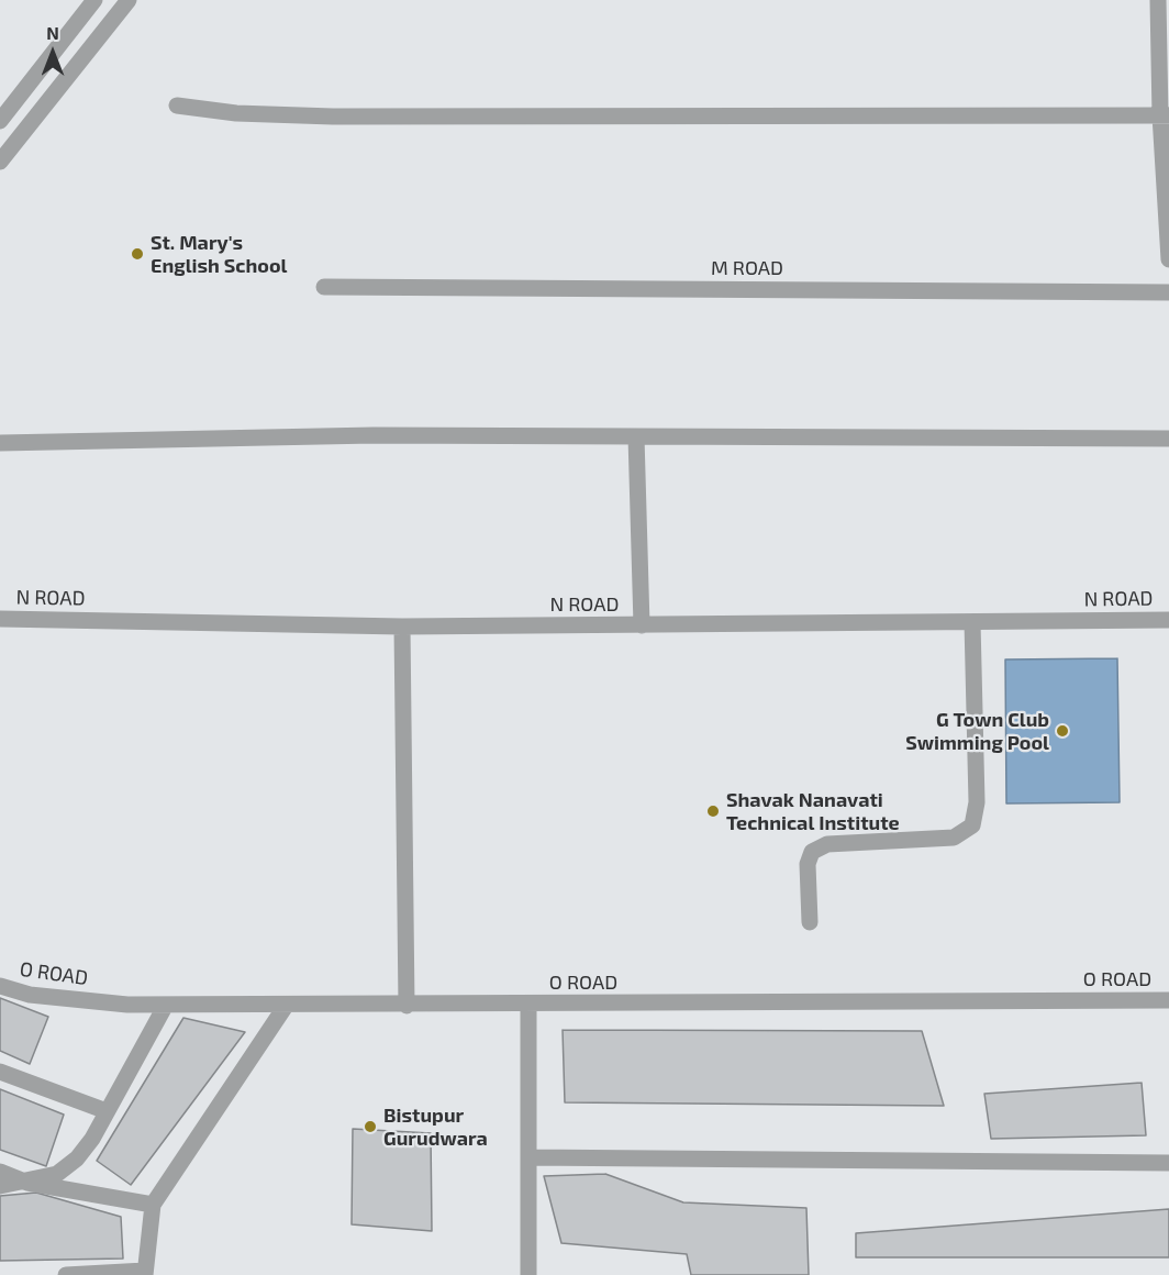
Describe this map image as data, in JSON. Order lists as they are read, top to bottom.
{
  "streets": {
    "street": ["M ROAD", "N ROAD", "O ROAD"]
  },
  "places": [
    "St. Mary's English School",
    "G Town Club Swimming Pool",
    "Shavak Nanavati Technical Institute",
    "Bistupur Gurudwara"
  ],
  "north": "top"
}
